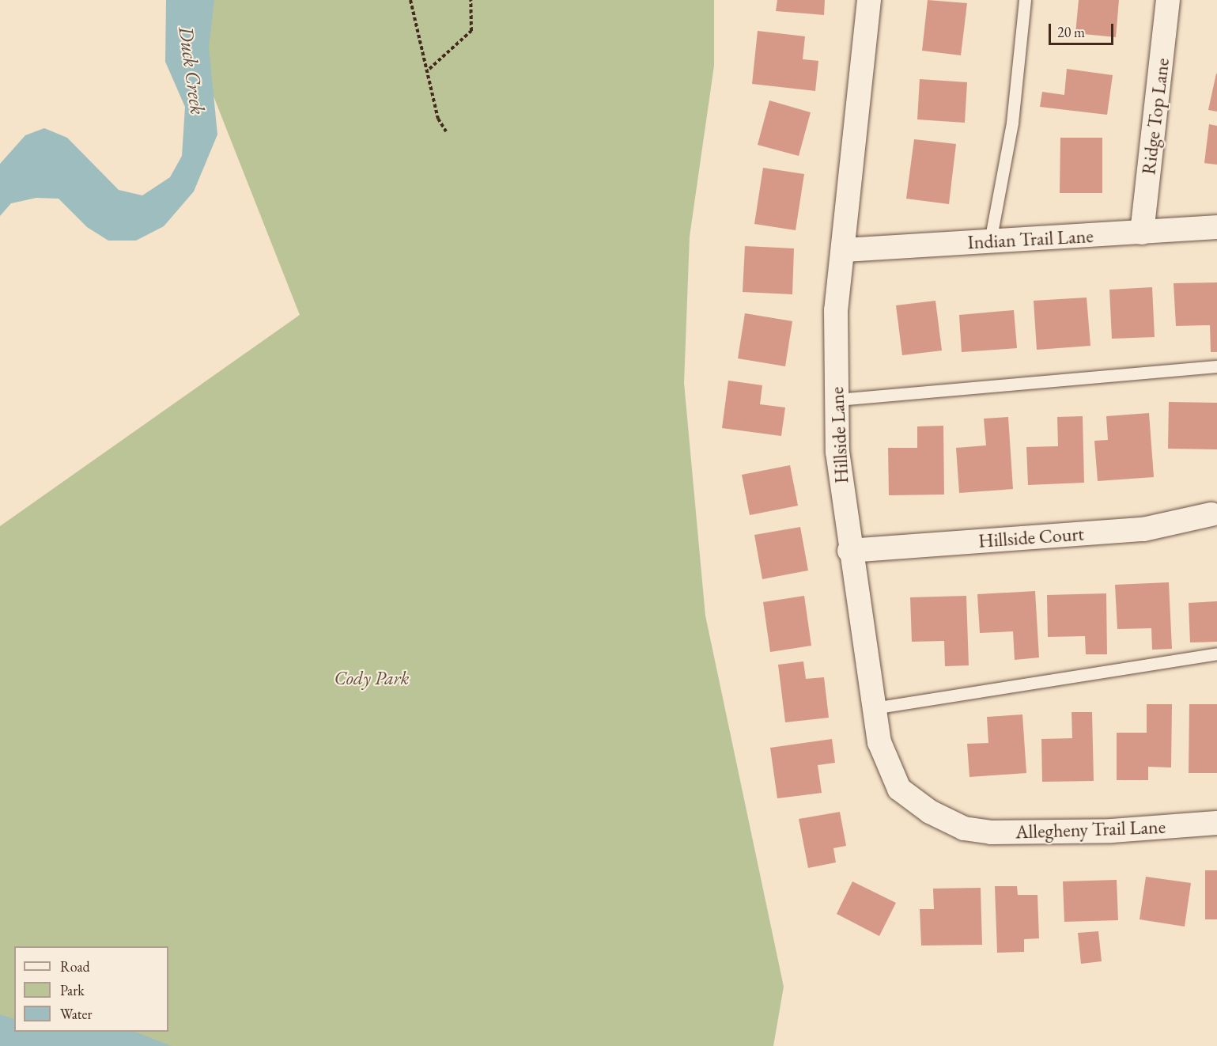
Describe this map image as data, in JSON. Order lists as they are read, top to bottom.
{
  "streets": {
    "street": [
      "Ridge Top Lane",
      "Indian Trail Lane",
      "Hillside Lane",
      "Hillside Court",
      "Allegheny Trail Lane"
    ]
  },
  "crossings": [
    ["Ridge Top Lane", "Indian Trail Lane"],
    ["Indian Trail Lane", "Hillside Lane"],
    ["Hillside Lane", "Hillside Court"],
    ["Hillside Lane", "Allegheny Trail Lane"]
  ],
  "water": ["Duck Creek"],
  "parks": ["Cody Park"],
  "legend": ["Road", "Park", "Water"],
  "scale_bar": "20 m"
}
